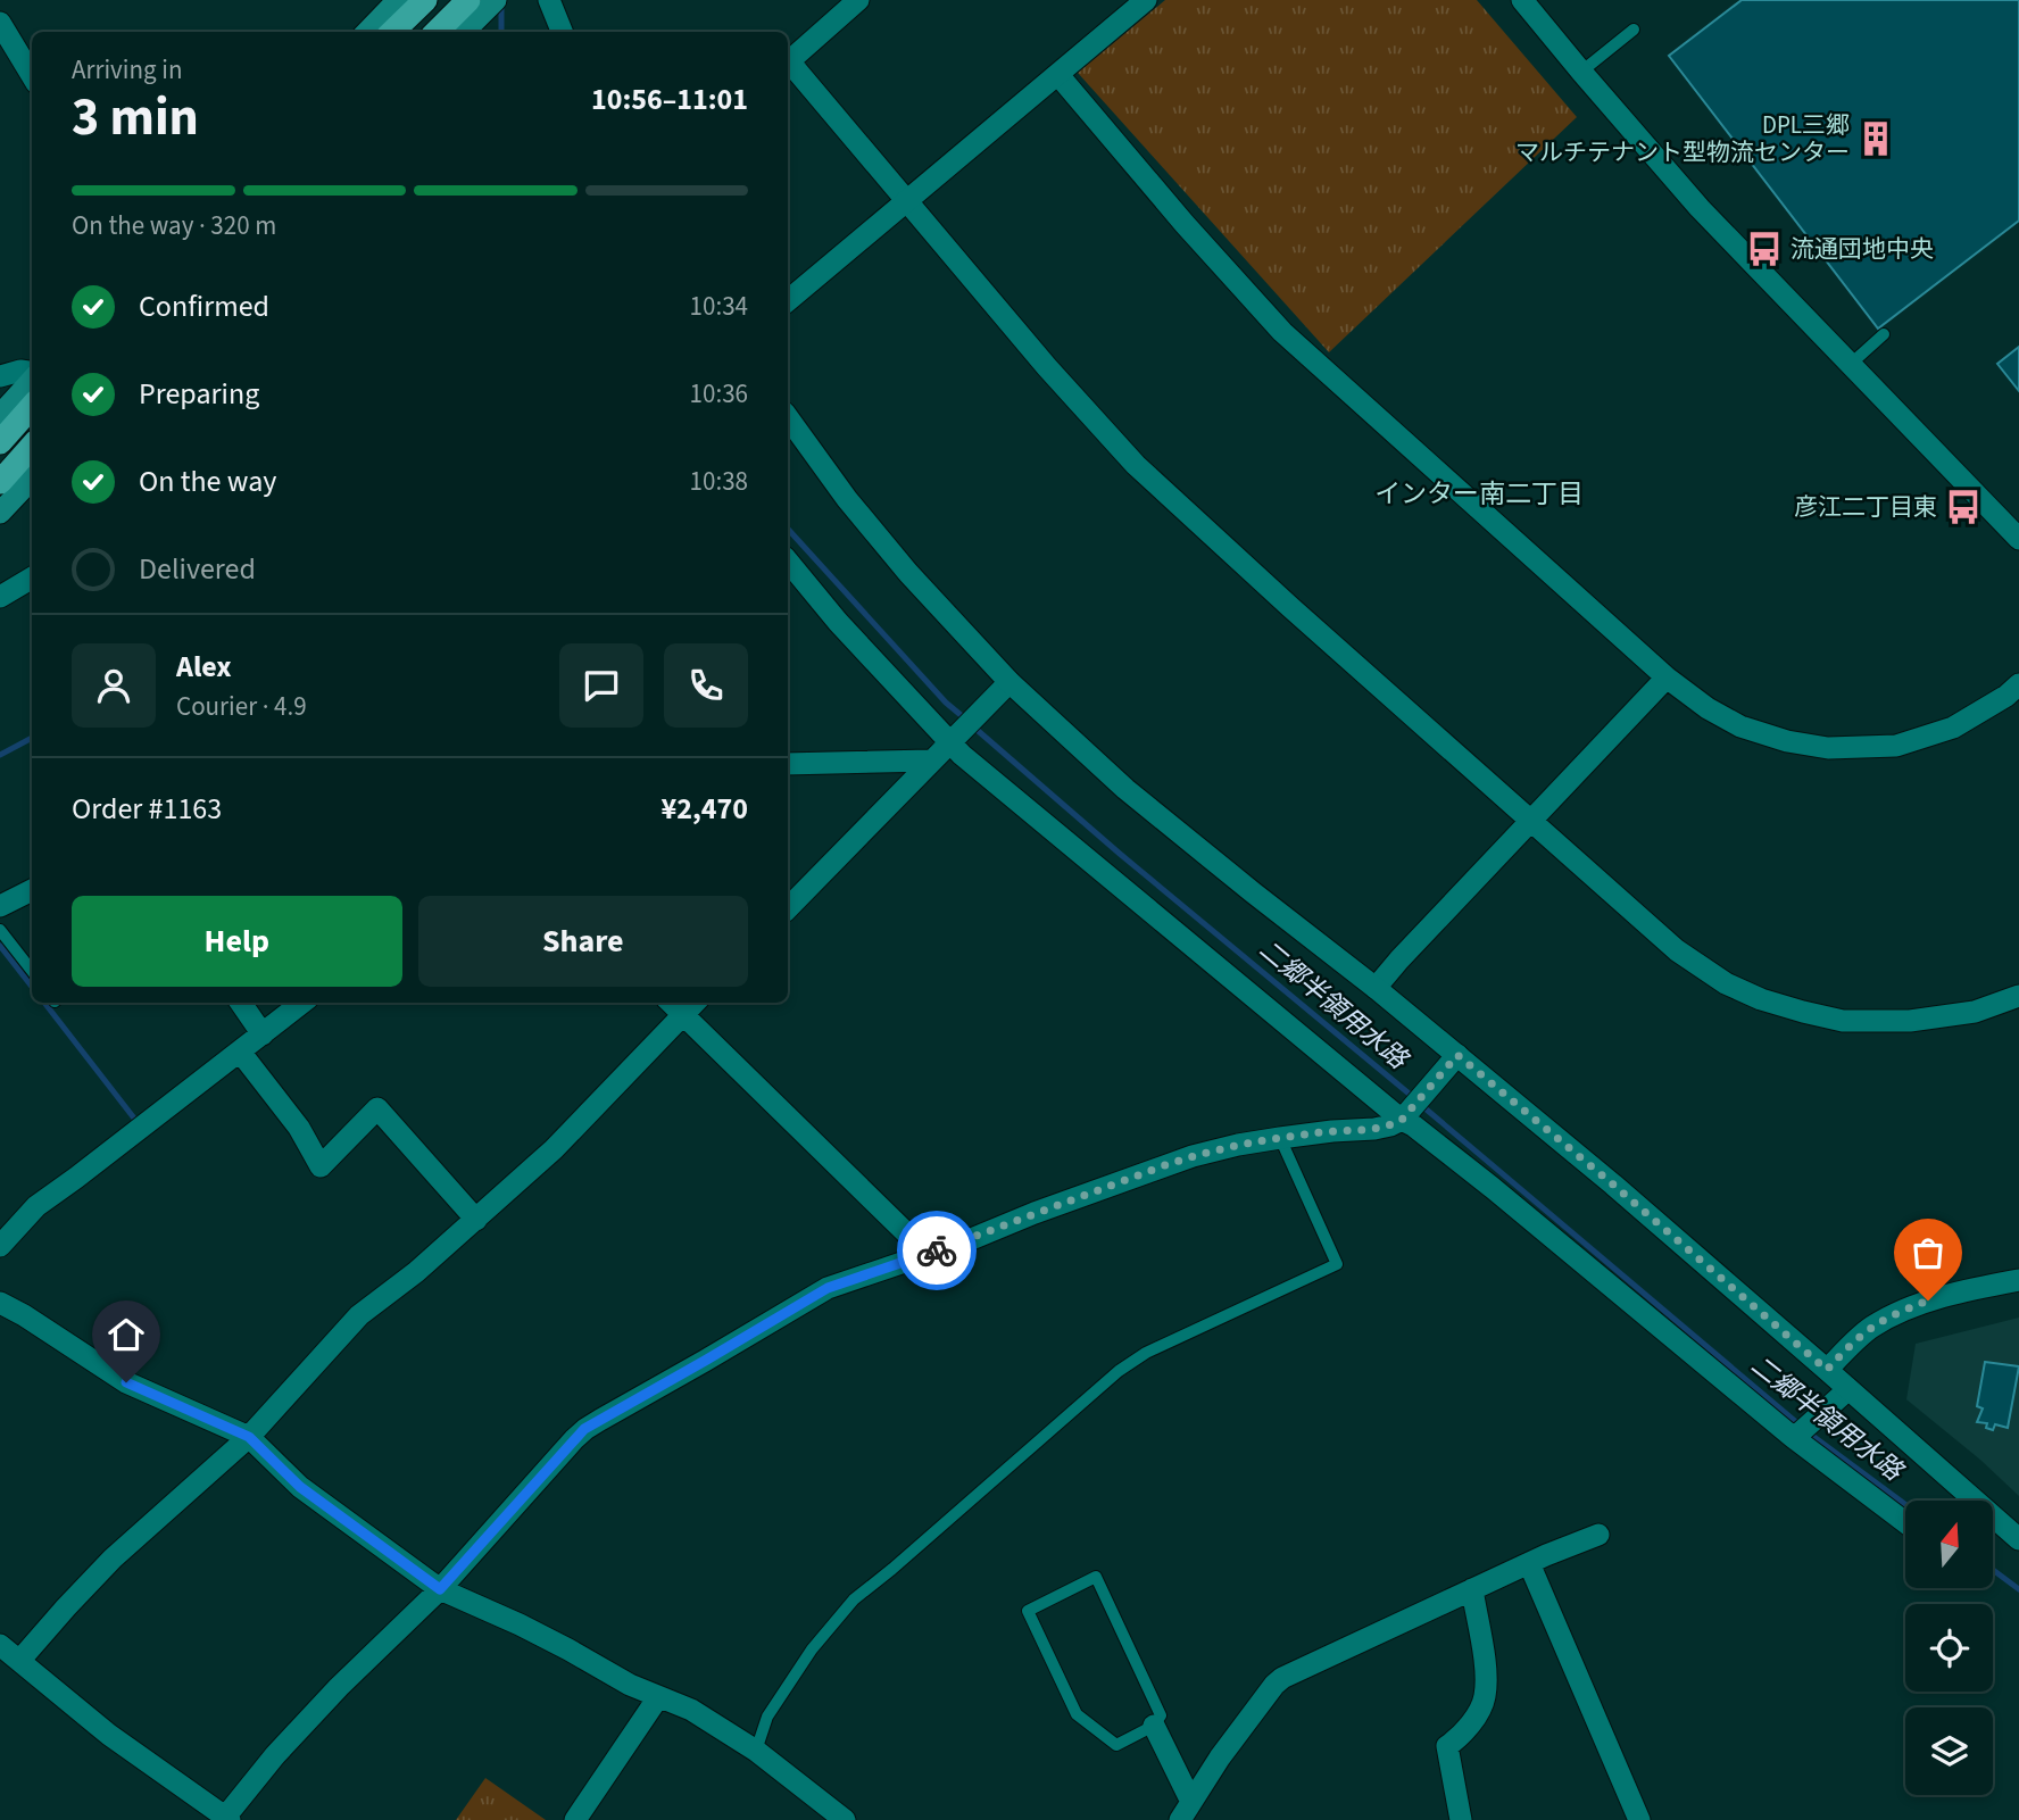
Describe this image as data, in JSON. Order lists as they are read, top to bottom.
{
  "districts": ["インター南二丁目"],
  "water": ["二郷半領用水路"],
  "places": {
    "building": ["DPL三郷 マルチテナント型物流センター"],
    "bus stop": ["流通団地中央", "彦江二丁目東"]
  },
  "north": "top",
  "page": {
    "heading": ["3 min", "Arriving in", "10:56–11:01"],
    "panel": [
      "Alex",
      "Courier · 4.9",
      "Order #1163",
      "¥2,470"
    ],
    "bar": "On the way · 320 m",
    "list": [
      ["Confirmed", "10:34"],
      ["Preparing", "10:36"],
      ["On the way", "10:38"],
      "Delivered"
    ],
    "buttons": ["Help", "Share"]
  }
}
